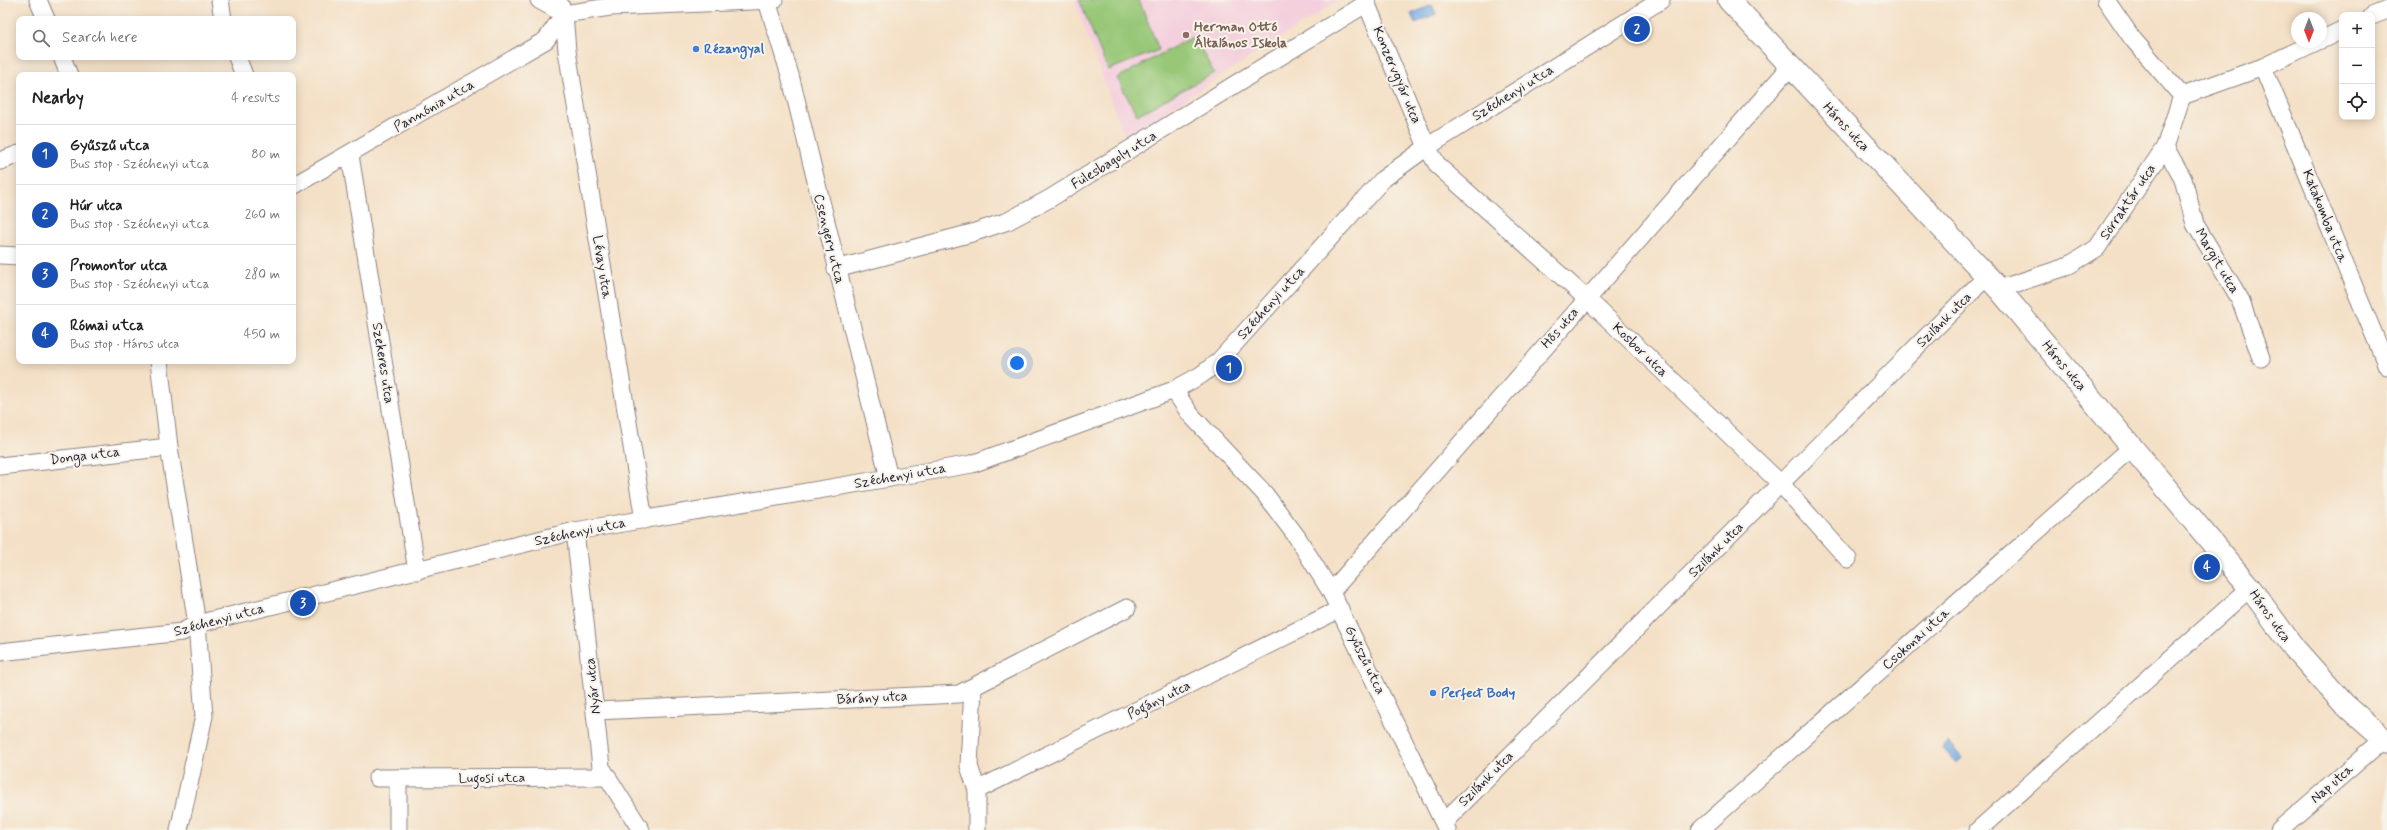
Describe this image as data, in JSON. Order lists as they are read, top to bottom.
{
  "streets": {
    "street": [
      "Konzervgyár utca",
      "Széchenyi utca",
      "Pannónia utca",
      "Háros utca",
      "Fülesbagoly utca",
      "Sörraktár utca",
      "Katakomba utca",
      "Csengery utca",
      "Margit utca",
      "Lévay utca",
      "Szilánk utca",
      "Hős utca",
      "Kosbor utca",
      "Szekeres utca",
      "Donga utca",
      "Csokonai utca",
      "Gyűszű utca",
      "Nyár utca",
      "Bárány utca",
      "Pogány utca",
      "Lugosi utca",
      "Nap utca"
    ]
  },
  "crossings": [
    ["Konzervgyár utca", "Széchenyi utca"],
    ["Konzervgyár utca", "Fülesbagoly utca"],
    ["Konzervgyár utca", "Kosbor utca"],
    ["Széchenyi utca", "Csengery utca"],
    ["Széchenyi utca", "Lévay utca"],
    ["Széchenyi utca", "Kosbor utca"],
    ["Széchenyi utca", "Szekeres utca"],
    ["Széchenyi utca", "Gyűszű utca"],
    ["Széchenyi utca", "Nyár utca"],
    ["Pannónia utca", "Lévay utca"],
    ["Pannónia utca", "Szekeres utca"],
    ["Háros utca", "Sörraktár utca"],
    ["Háros utca", "Szilánk utca"],
    ["Háros utca", "Hős utca"],
    ["Háros utca", "Csokonai utca"],
    ["Háros utca", "Nap utca"],
    ["Fülesbagoly utca", "Csengery utca"],
    ["Sörraktár utca", "Margit utca"],
    ["Sörraktár utca", "Szilánk utca"],
    ["Szilánk utca", "Kosbor utca"],
    ["Szilánk utca", "Gyűszű utca"],
    ["Hős utca", "Kosbor utca"],
    ["Hős utca", "Gyűszű utca"],
    ["Gyűszű utca", "Pogány utca"],
    ["Nyár utca", "Bárány utca"],
    ["Nyár utca", "Lugosi utca"]
  ],
  "places": ["Herman Ottó Általános Iskola", "Rézangyal", "Perfect Body"],
  "north": "bottom",
  "page": {
    "map_buttons": ["+", "−"],
    "pins": [
      "2",
      "1",
      "4",
      "3"
    ],
    "search": "Search here",
    "heading": ["Nearby", "4 results"],
    "list": [
      {
        "mark": "1",
        "name": "Gyűszű utca",
        "note": "Bus stop · Széchenyi utca",
        "value": "80 m"
      },
      {
        "mark": "2",
        "name": "Húr utca",
        "note": "Bus stop · Széchenyi utca",
        "value": "260 m"
      },
      {
        "mark": "3",
        "name": "Promontor utca",
        "note": "Bus stop · Széchenyi utca",
        "value": "280 m"
      },
      {
        "mark": "4",
        "name": "Római utca",
        "note": "Bus stop · Háros utca",
        "value": "450 m"
      }
    ]
  }
}
